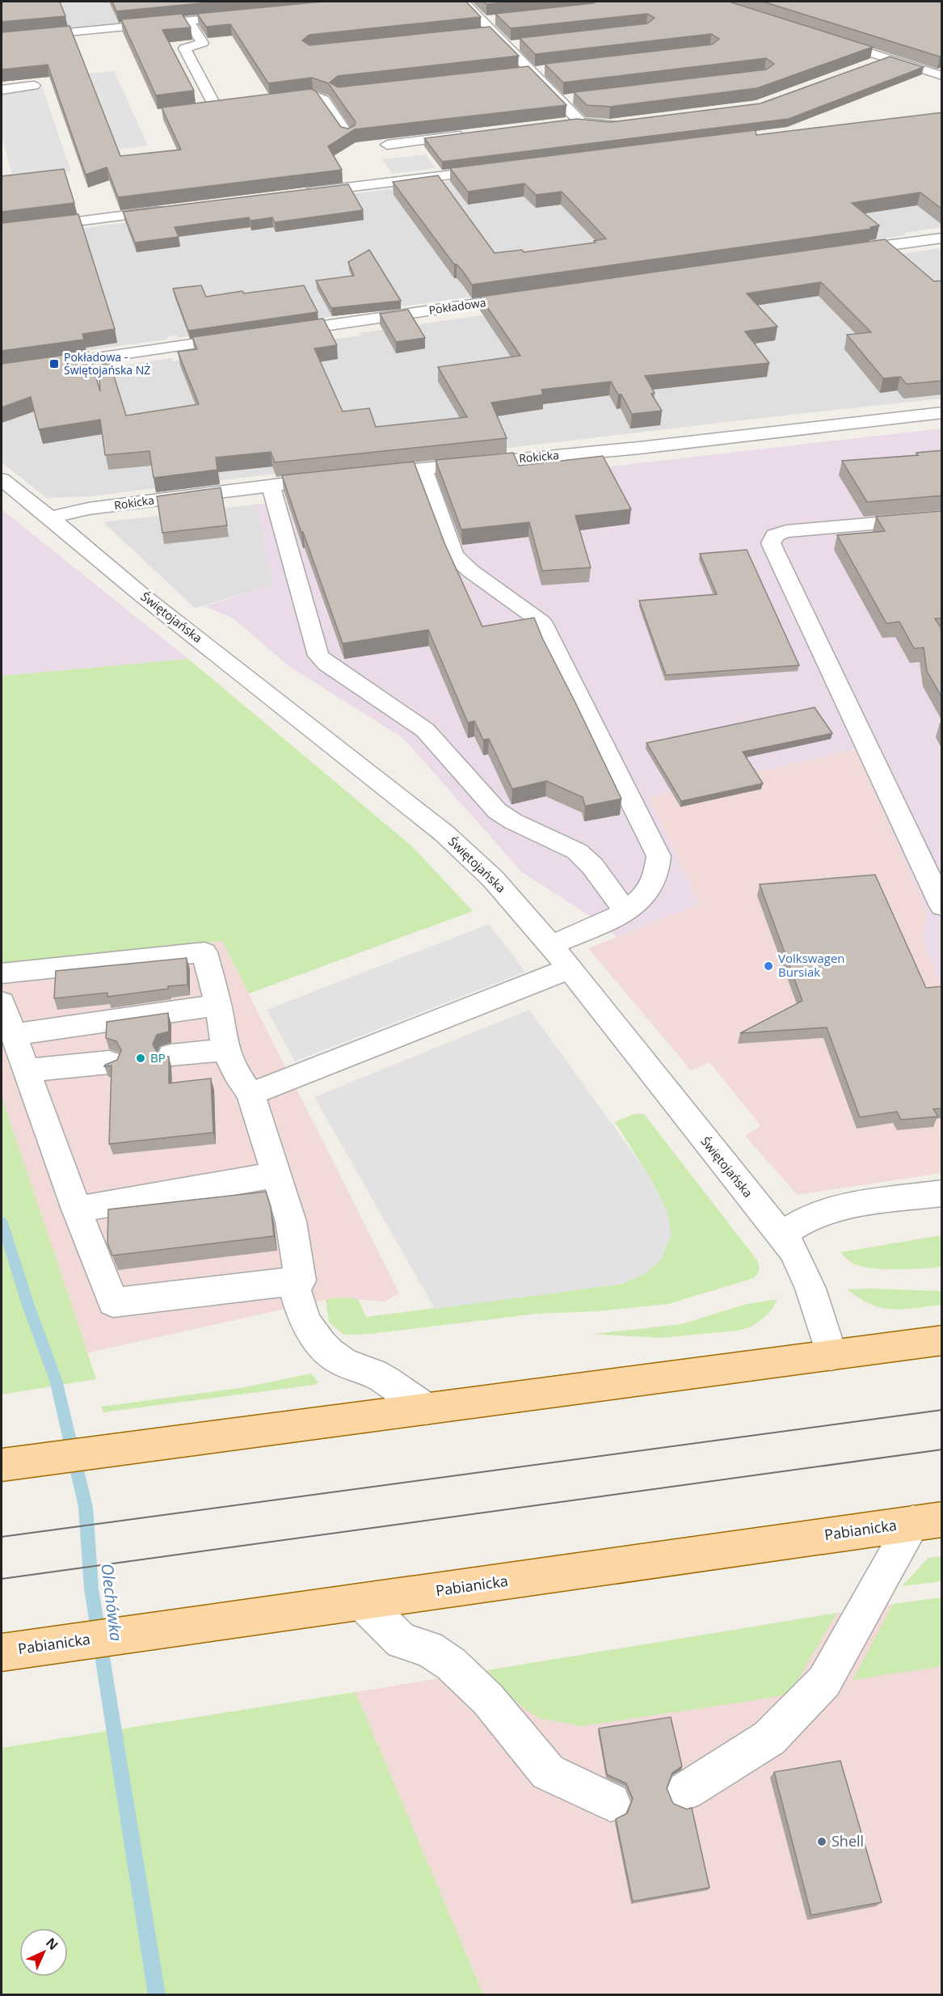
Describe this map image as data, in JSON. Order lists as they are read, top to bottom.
{
  "streets": {
    "main road": ["Pabianicka"],
    "street": ["Pokładowa", "Rokicka", "Świętojańska"]
  },
  "crossings": [
    ["Rokicka", "Świętojańska"]
  ],
  "water": ["Olechówka"],
  "places": {
    "transit": ["Pokładowa - Świętojańska NŻ"],
    "other": ["Volkswagen Bursiak", "BP", "Shell"]
  },
  "north": "top right"
}
